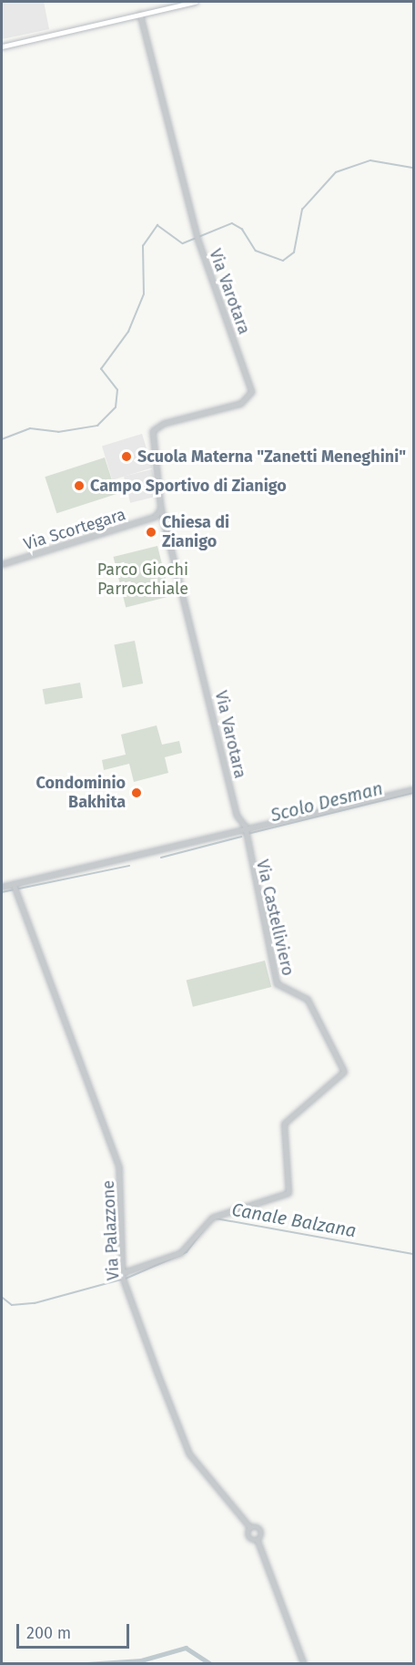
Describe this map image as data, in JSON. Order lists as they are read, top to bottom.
{
  "streets": {
    "street": [
      "Via Varotara",
      "Via Scortegara",
      "Via Castelliviero",
      "Via Palazzone"
    ]
  },
  "crossings": [
    ["Via Varotara", "Via Castelliviero"],
    ["Via Castelliviero", "Via Palazzone"]
  ],
  "water": ["Scolo Desman", "Canale Balzana"],
  "parks": ["Parco Giochi Parrocchiale"],
  "places": [
    "Scuola Materna \"Zanetti Meneghini\"",
    "Campo Sportivo di Zianigo",
    "Chiesa di Zianigo",
    "Condominio Bakhita"
  ],
  "scale_bar": "200 m"
}
